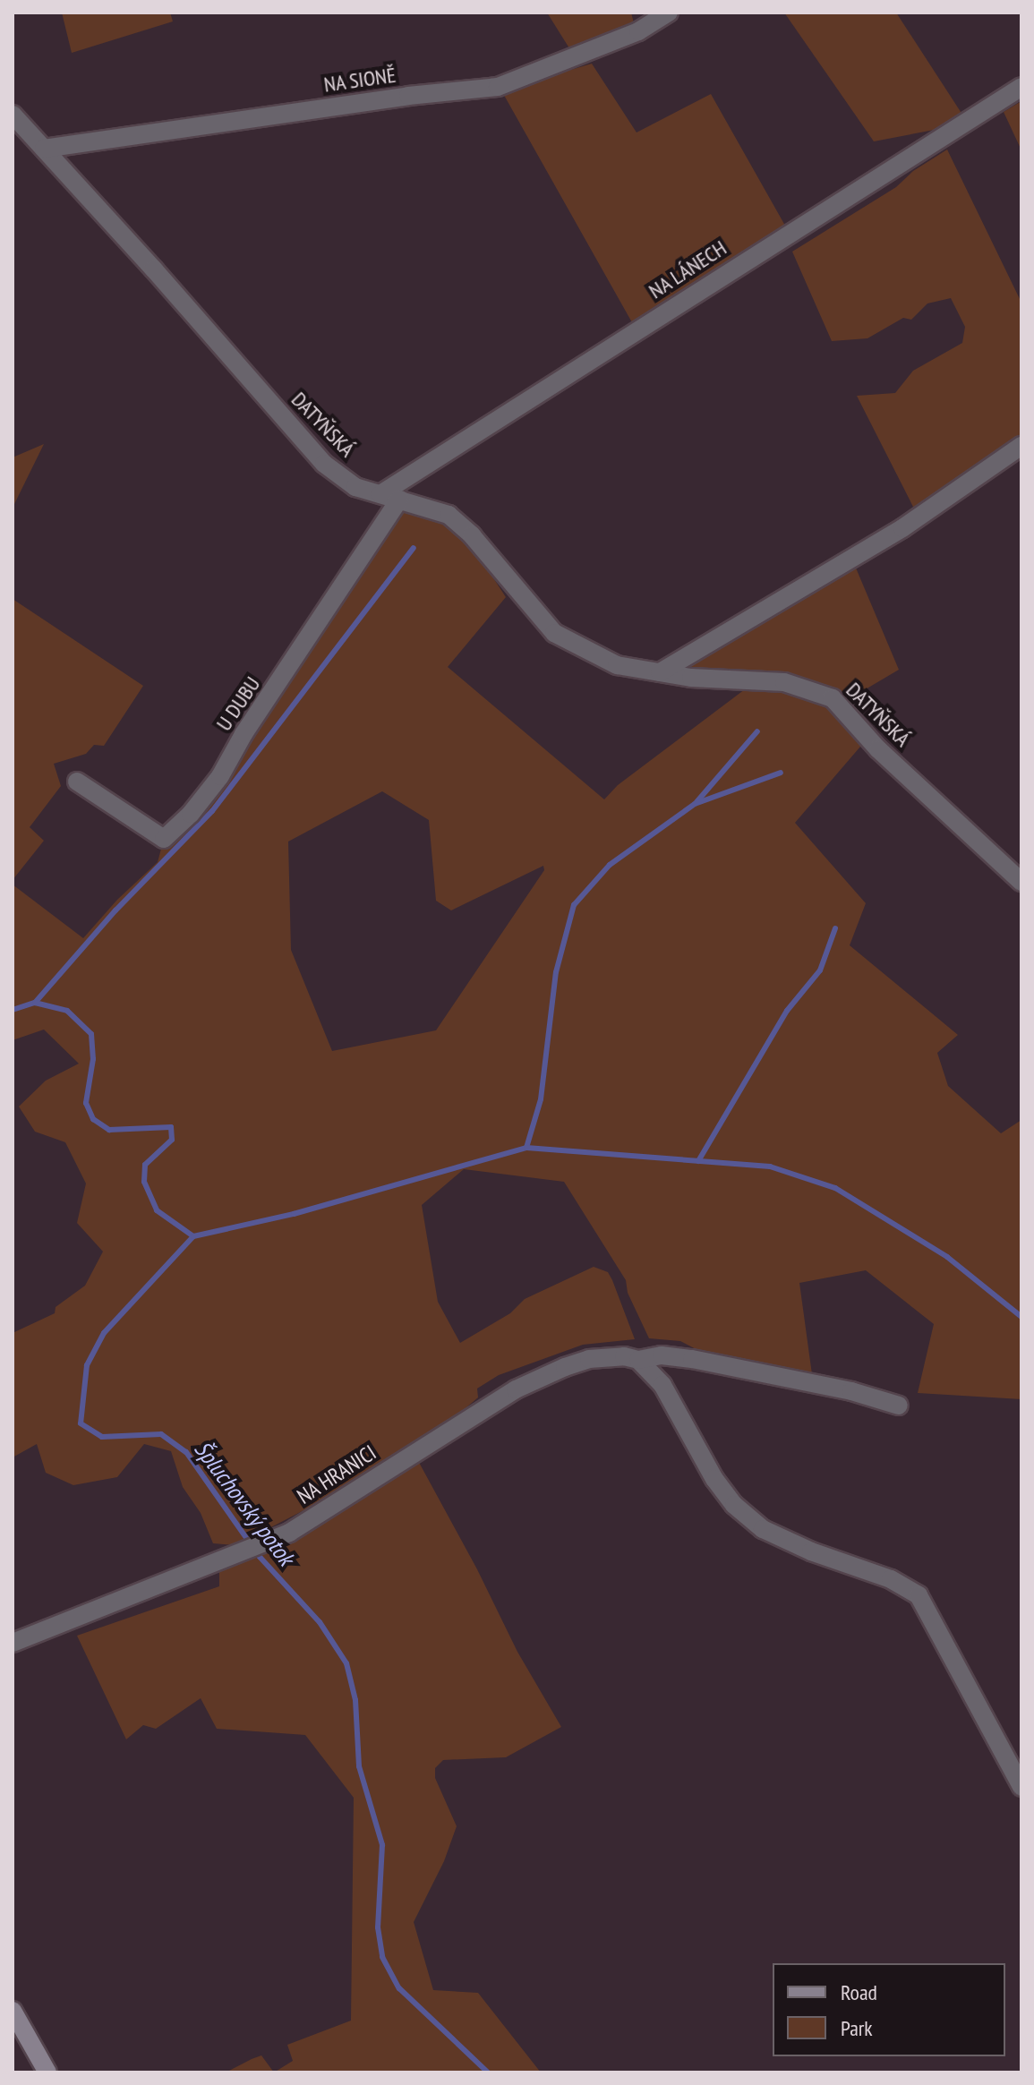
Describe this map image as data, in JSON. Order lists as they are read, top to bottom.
{
  "streets": {
    "street": [
      "NA SIONĚ",
      "NA LÁNECH",
      "DATYŇSKÁ",
      "U DUBU",
      "NA HRANICI"
    ]
  },
  "crossings": [
    ["NA SIONĚ", "DATYŇSKÁ"],
    ["NA LÁNECH", "DATYŇSKÁ"],
    ["DATYŇSKÁ", "U DUBU"]
  ],
  "water": ["Špluchovský potok"],
  "legend": ["Road", "Park"]
}
